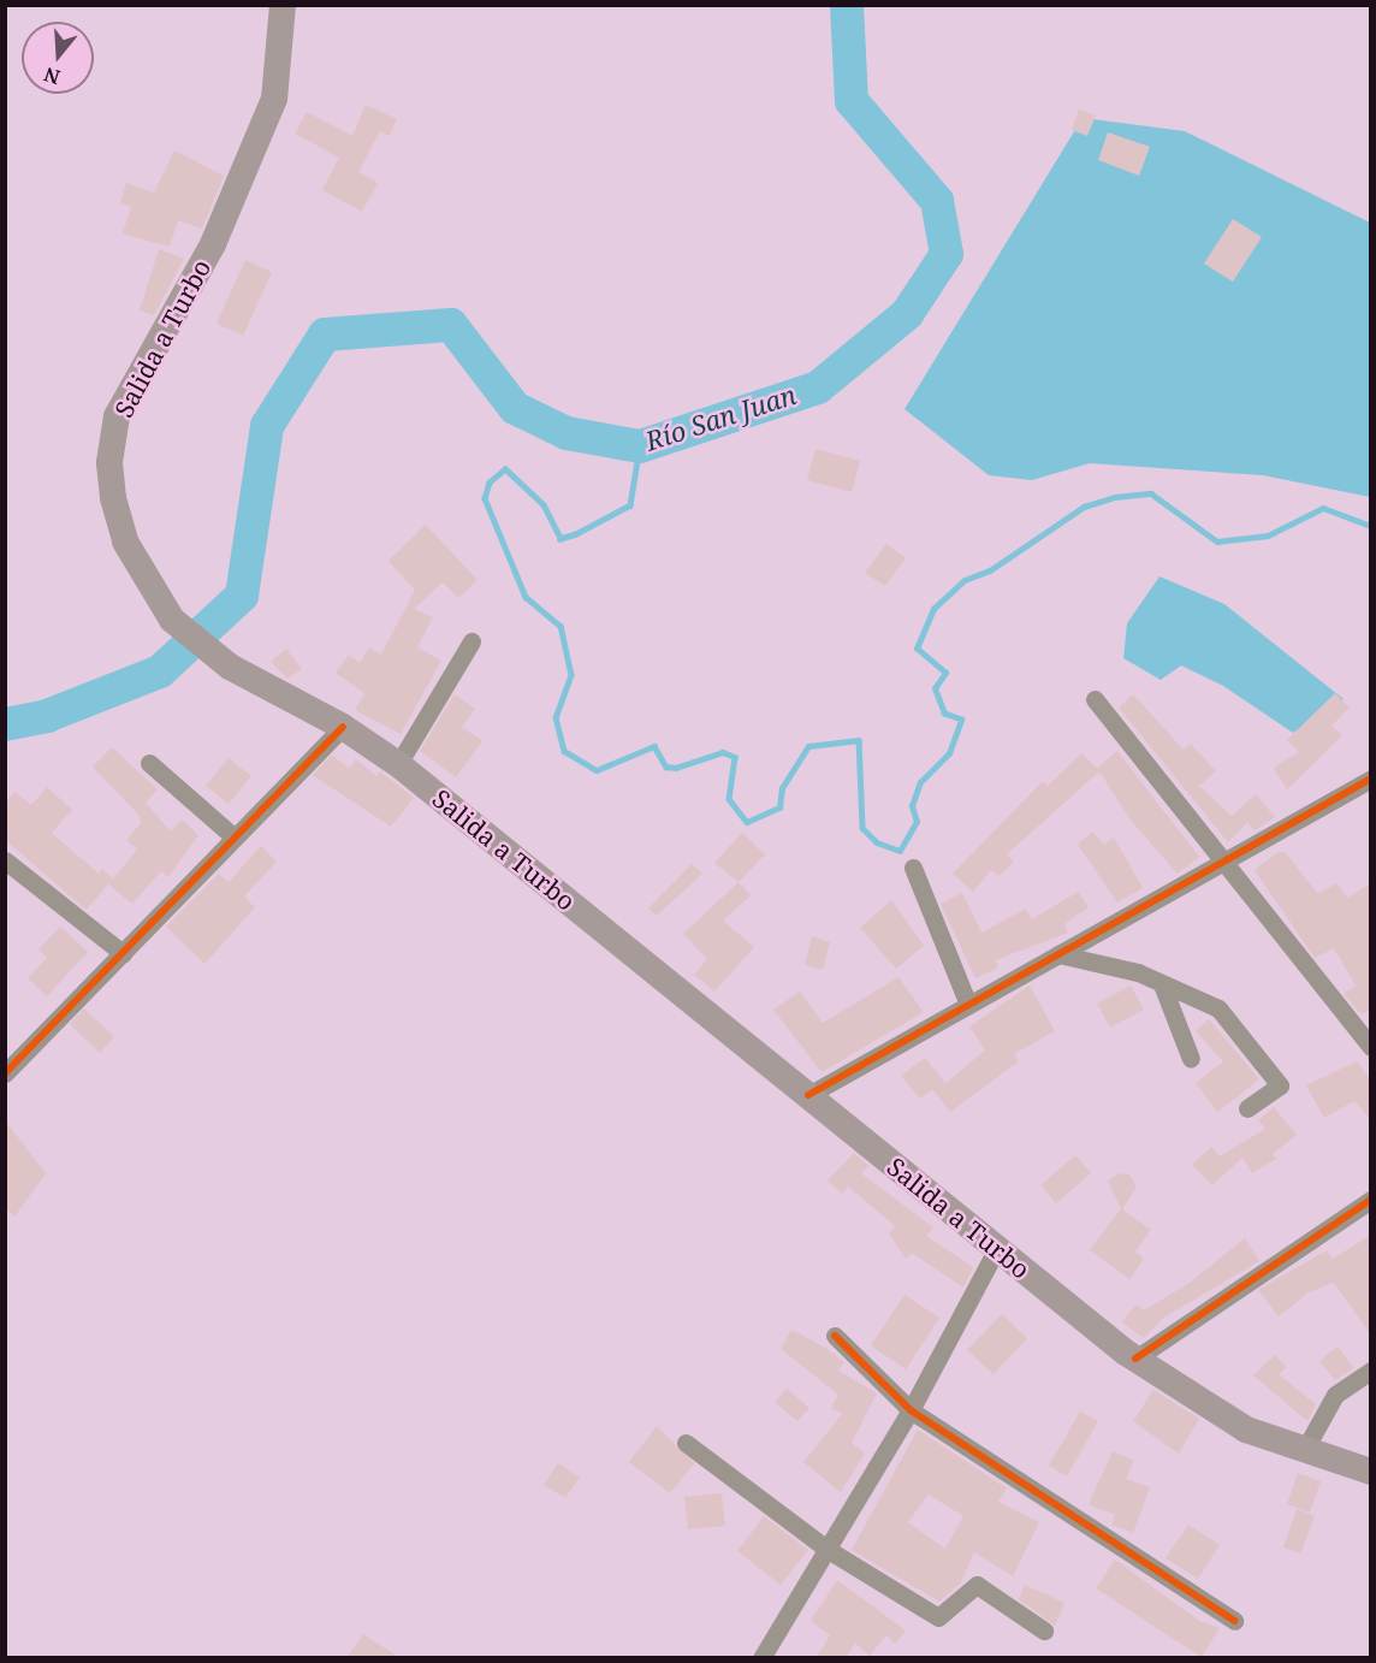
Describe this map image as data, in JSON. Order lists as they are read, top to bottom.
{
  "streets": {
    "main road": ["Salida a Turbo"]
  },
  "water": ["Río San Juan"],
  "north": "bottom"
}
